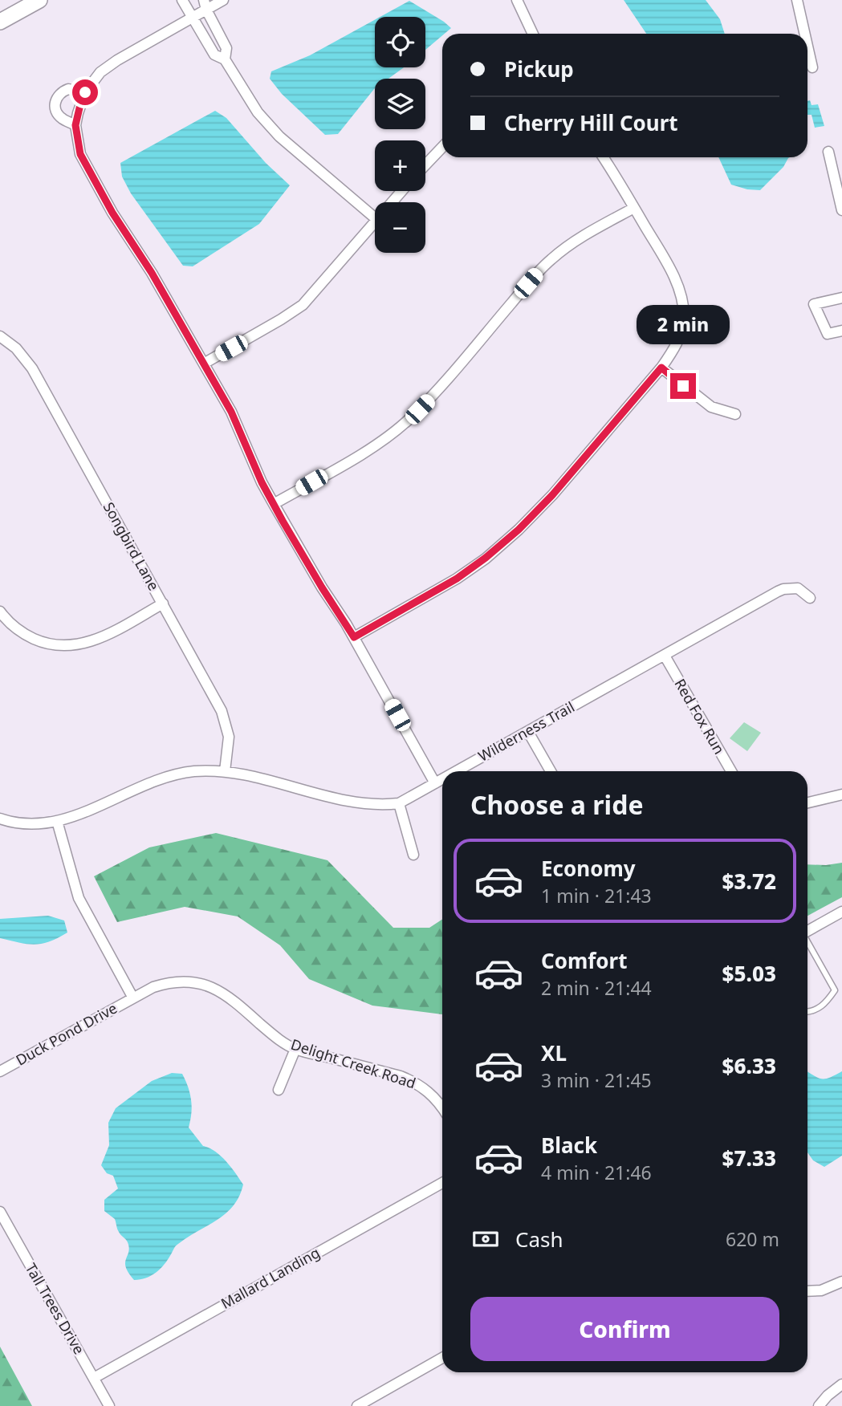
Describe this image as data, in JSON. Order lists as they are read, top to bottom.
{
  "streets": {
    "street": [
      "Songbird Lane",
      "Red Fox Run",
      "Wilderness Trail",
      "Duck Pond Drive",
      "Delight Creek Road",
      "Mallard Landing",
      "Tall Trees Drive"
    ]
  },
  "crossings": [
    ["Songbird Lane", "Wilderness Trail"],
    ["Red Fox Run", "Wilderness Trail"],
    ["Duck Pond Drive", "Delight Creek Road"],
    ["Mallard Landing", "Tall Trees Drive"]
  ],
  "page": {
    "map_buttons": ["+", "−"],
    "banner": ["Pickup", "Cherry Hill Court"],
    "bubble": "2 min",
    "heading": "Choose a ride",
    "list": [
      {
        "name": "Economy",
        "note": "1 min · 21:43",
        "value": "$3.72"
      },
      {
        "name": "Comfort",
        "note": "2 min · 21:44",
        "value": "$5.03"
      },
      {
        "name": "XL",
        "note": "3 min · 21:45",
        "value": "$6.33"
      },
      {
        "name": "Black",
        "note": "4 min · 21:46",
        "value": "$7.33"
      }
    ],
    "pay": ["Cash", "620 m"],
    "buttons": "Confirm"
  }
}
